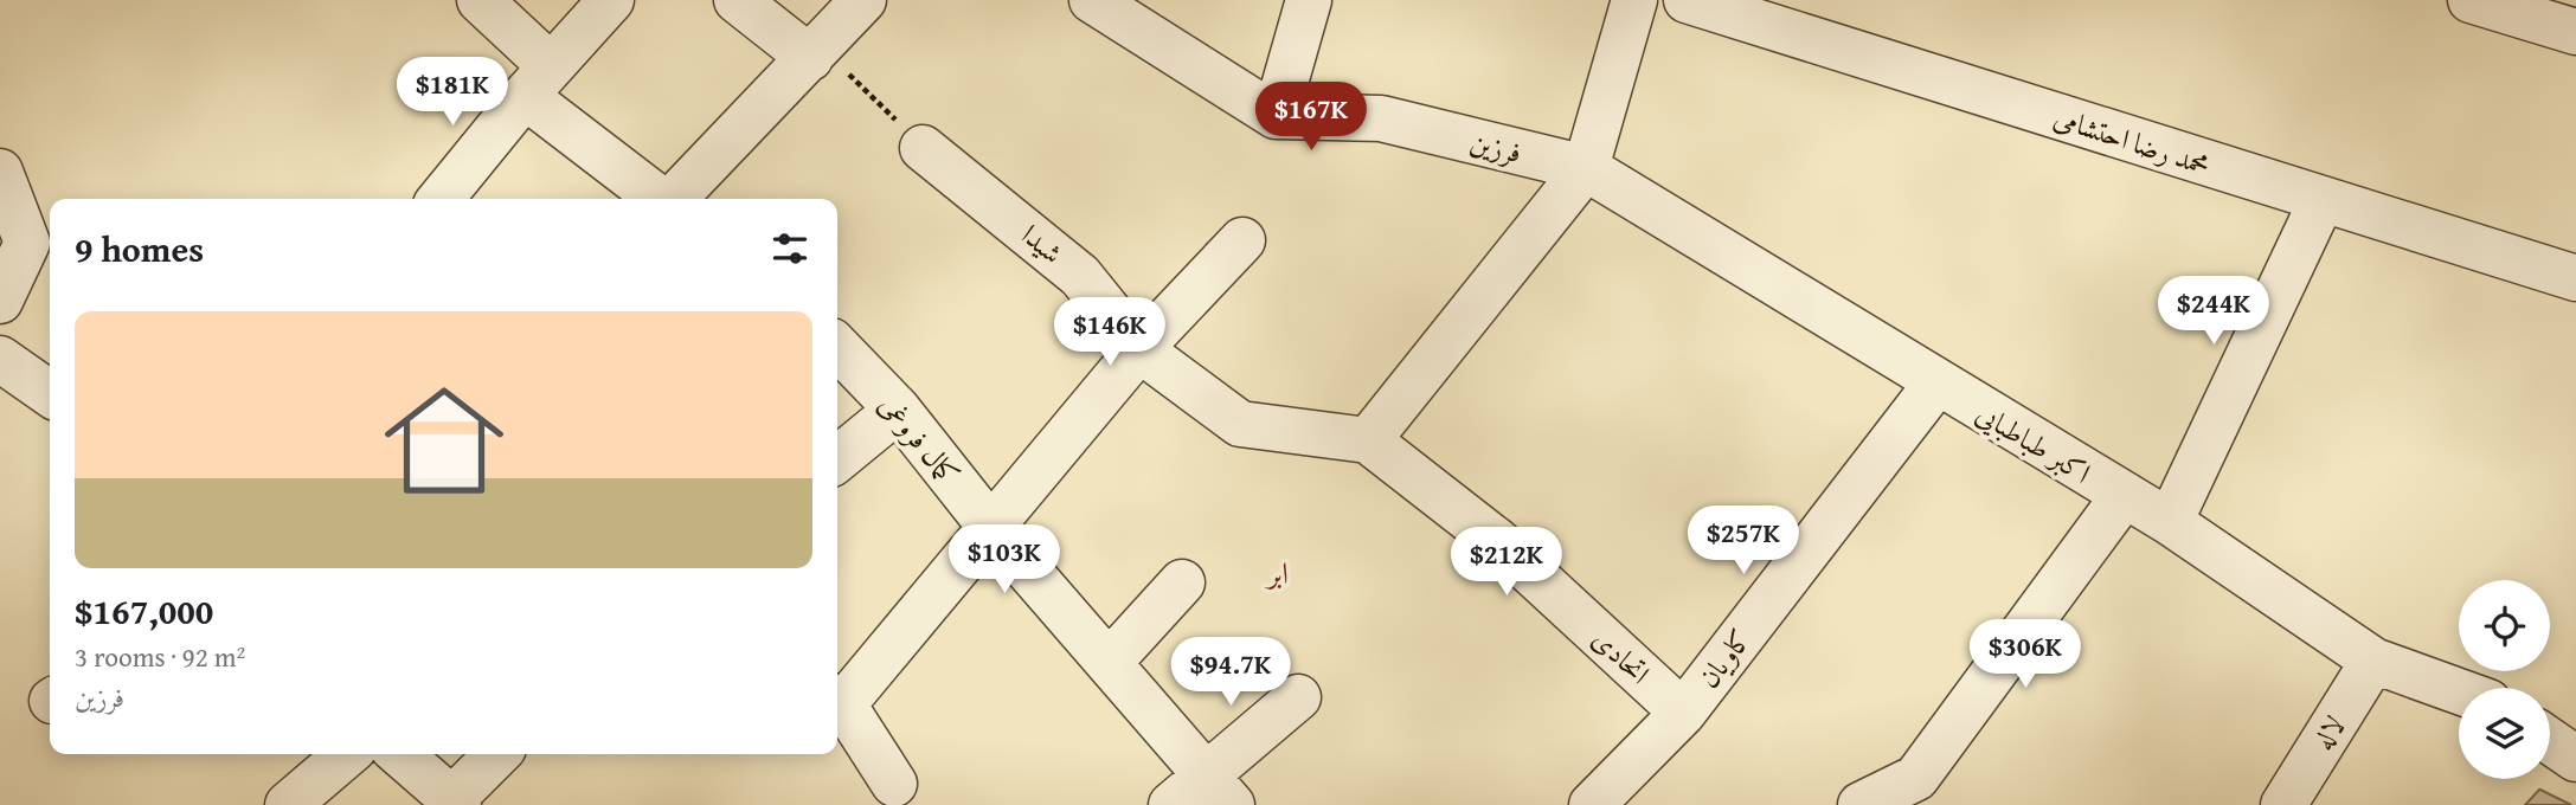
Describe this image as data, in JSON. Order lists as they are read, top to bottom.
{
  "streets": {
    "street": [
      "محمد رضا احتشامی",
      "فرزین",
      "شیدا",
      "کمال فروغی",
      "اکبر طباطبایی",
      "اتحادی",
      "کاویان",
      "لاله"
    ]
  },
  "crossings": [
    ["فرزین", "اکبر طباطبایی"],
    ["شیدا", "اتحادی"],
    ["اکبر طباطبایی", "کاویان"],
    ["اکبر طباطبایی", "لاله"],
    ["اتحادی", "کاویان"]
  ],
  "districts": ["ابر"],
  "page": {
    "price": [
      "$181K",
      "$167K",
      "$244K",
      "$146K",
      "$257K",
      "$103K",
      "$212K",
      "$306K",
      "$94.7K"
    ],
    "heading": "9 homes",
    "list": [
      {
        "name": "$167,000",
        "note": "3 rooms · 92 m² · فرزین"
      }
    ]
  }
}
